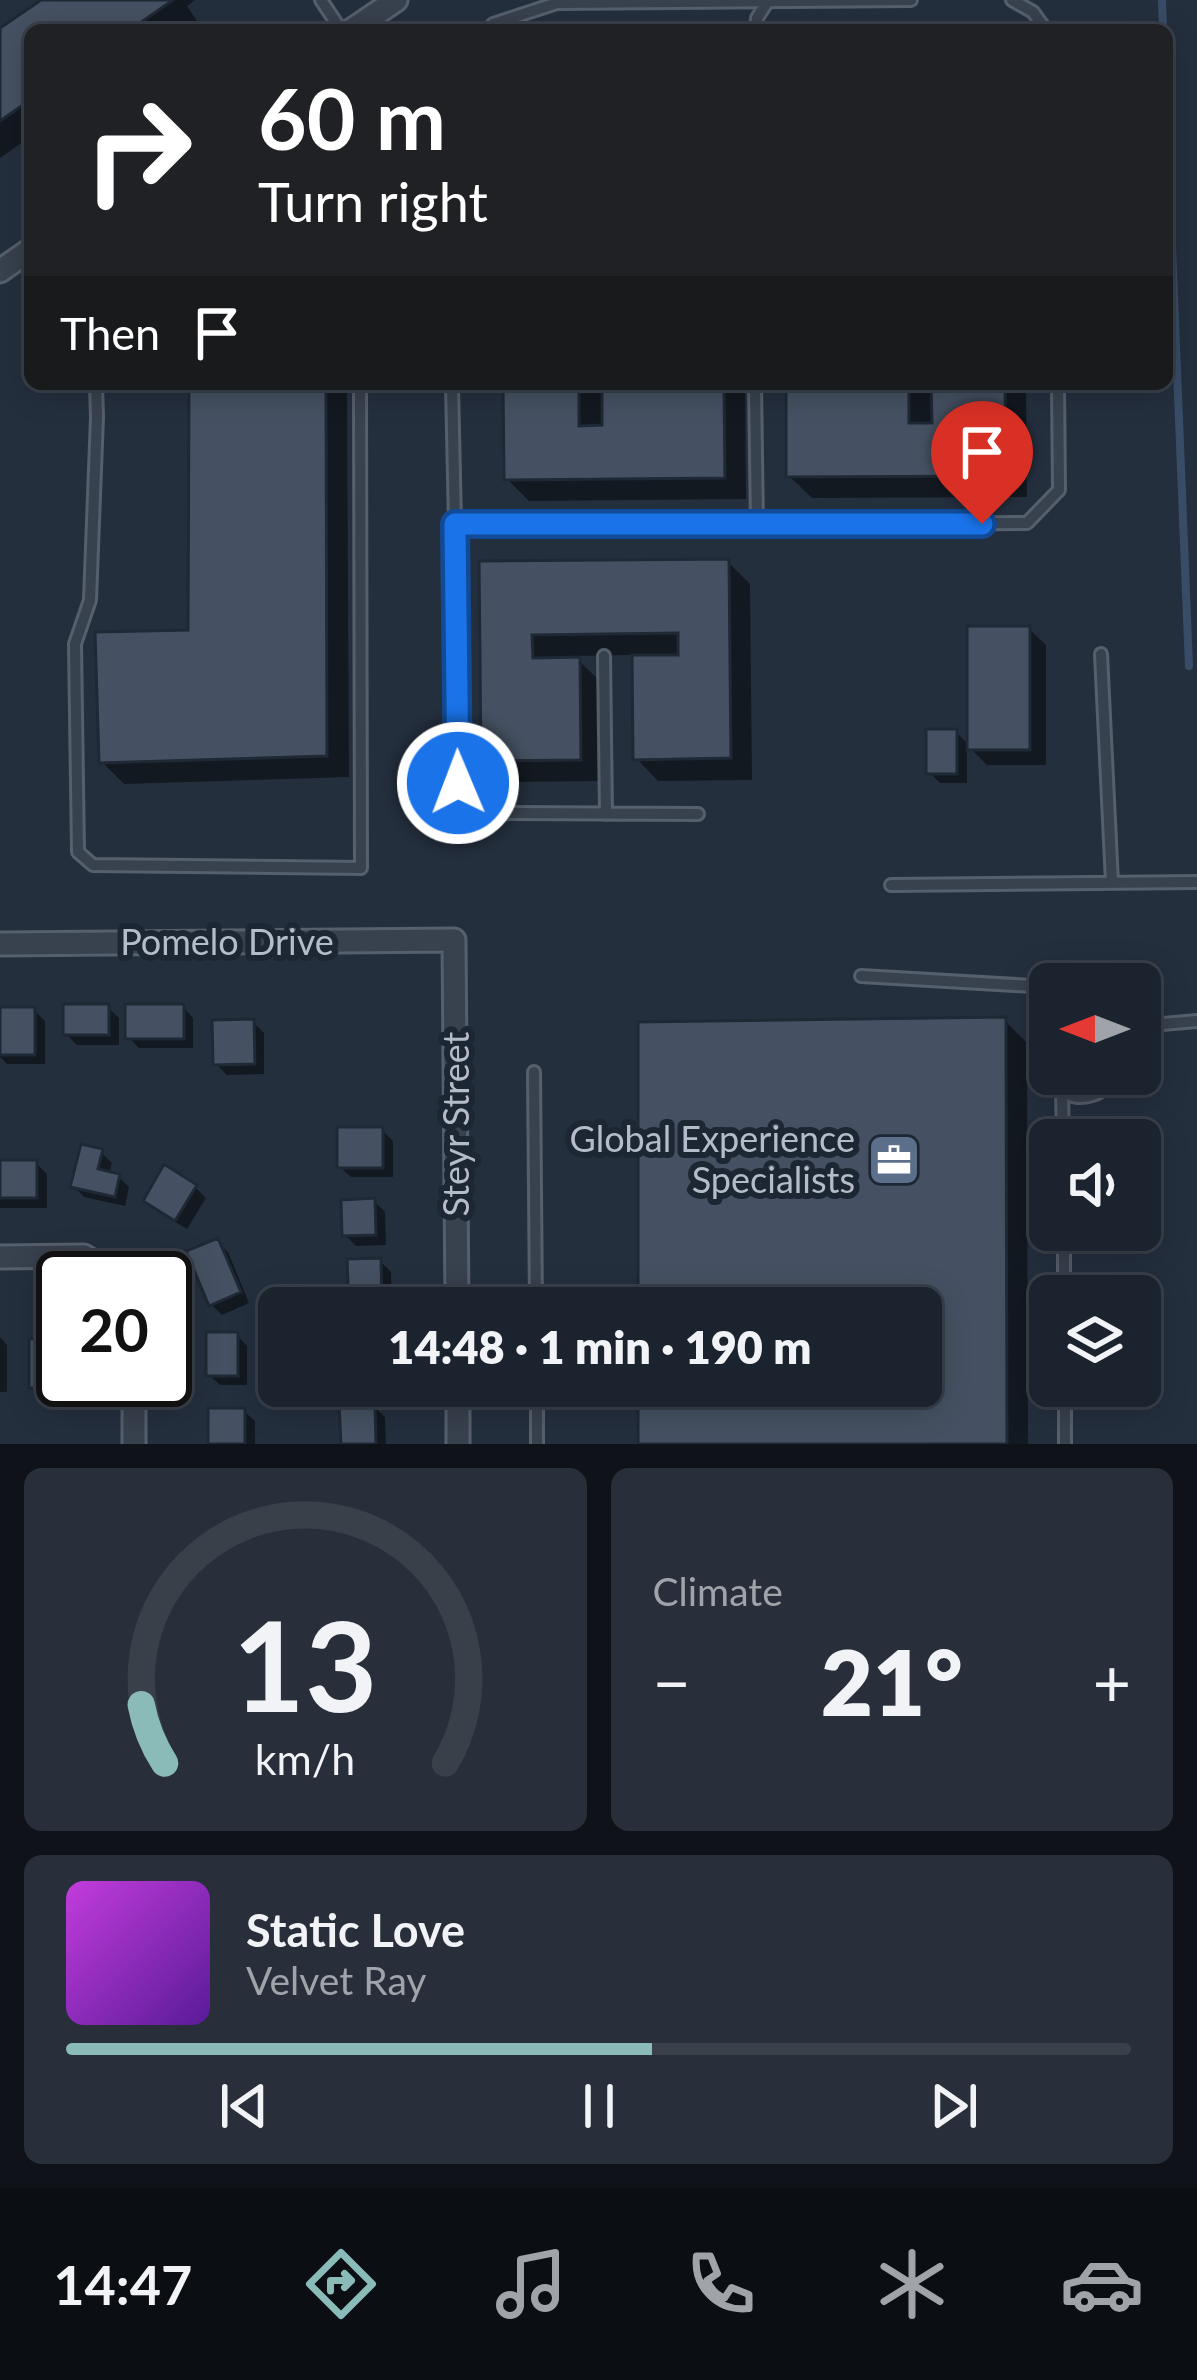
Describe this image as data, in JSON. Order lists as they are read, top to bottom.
{
  "streets": {
    "street": ["Pomelo Drive", "Steyr Street"]
  },
  "crossings": [
    ["Pomelo Drive", "Steyr Street"]
  ],
  "places": {
    "office": ["Global Experience Specialists"]
  },
  "north": "left",
  "page": {
    "turn": ["60 m", "Turn right"],
    "then": "Then",
    "limit": "20",
    "trip": "14:48 · 1 min · 190 m",
    "tile": "Climate",
    "heat": ["−", "21°", "+"],
    "song": ["Static Love", "Velvet Ray"],
    "tabs": "14:47",
    "gauge": ["13", "km/h"]
  }
}
